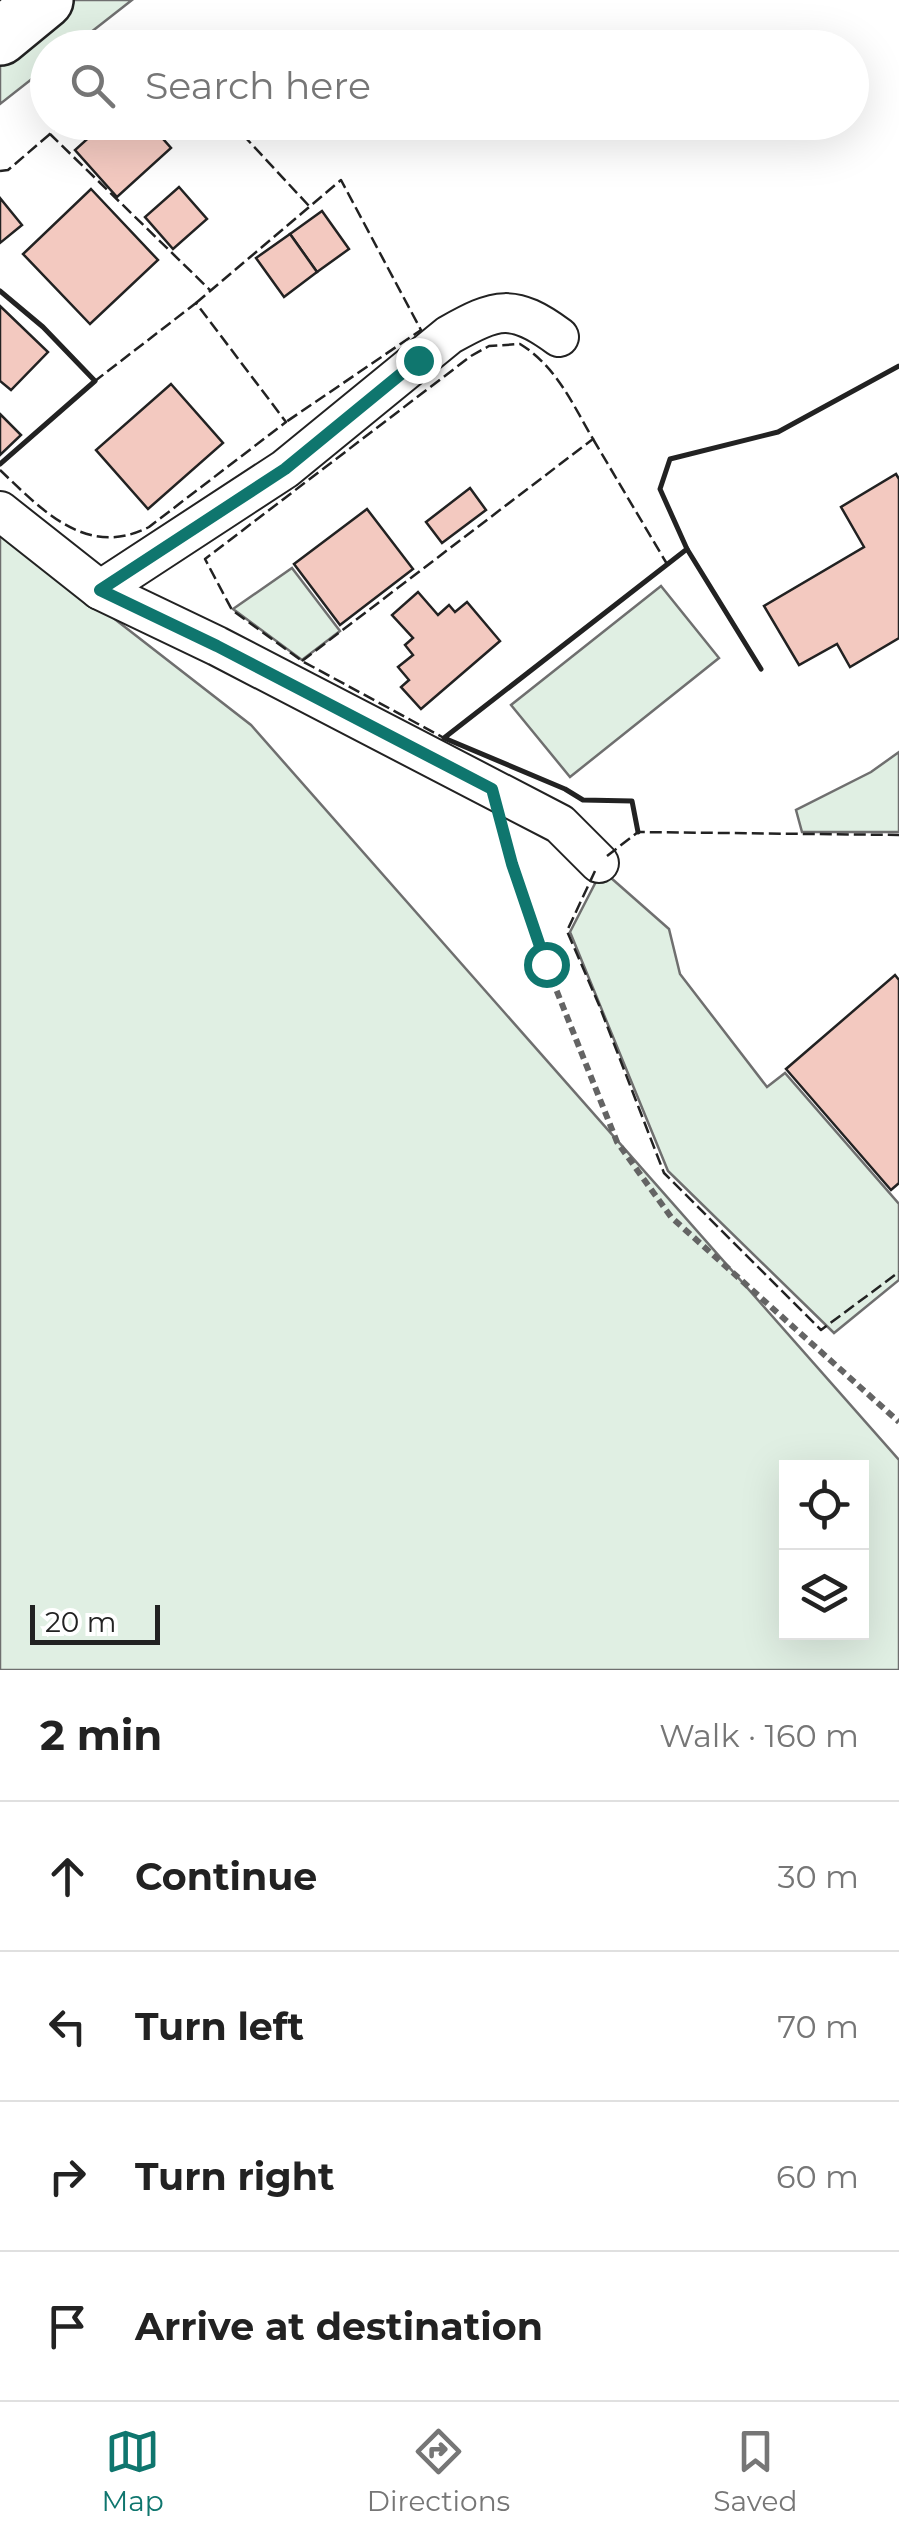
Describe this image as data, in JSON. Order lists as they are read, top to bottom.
{
  "scale_bar": "20 m",
  "page": {
    "search": "Search here",
    "scale": "20 m",
    "heading": ["2 min", "Walk · 160 m"],
    "list": [
      ["Continue", "30 m"],
      ["Turn left", "70 m"],
      ["Turn right", "60 m"],
      "Arrive at destination"
    ],
    "nav": ["Map", "Directions", "Saved"]
  }
}
